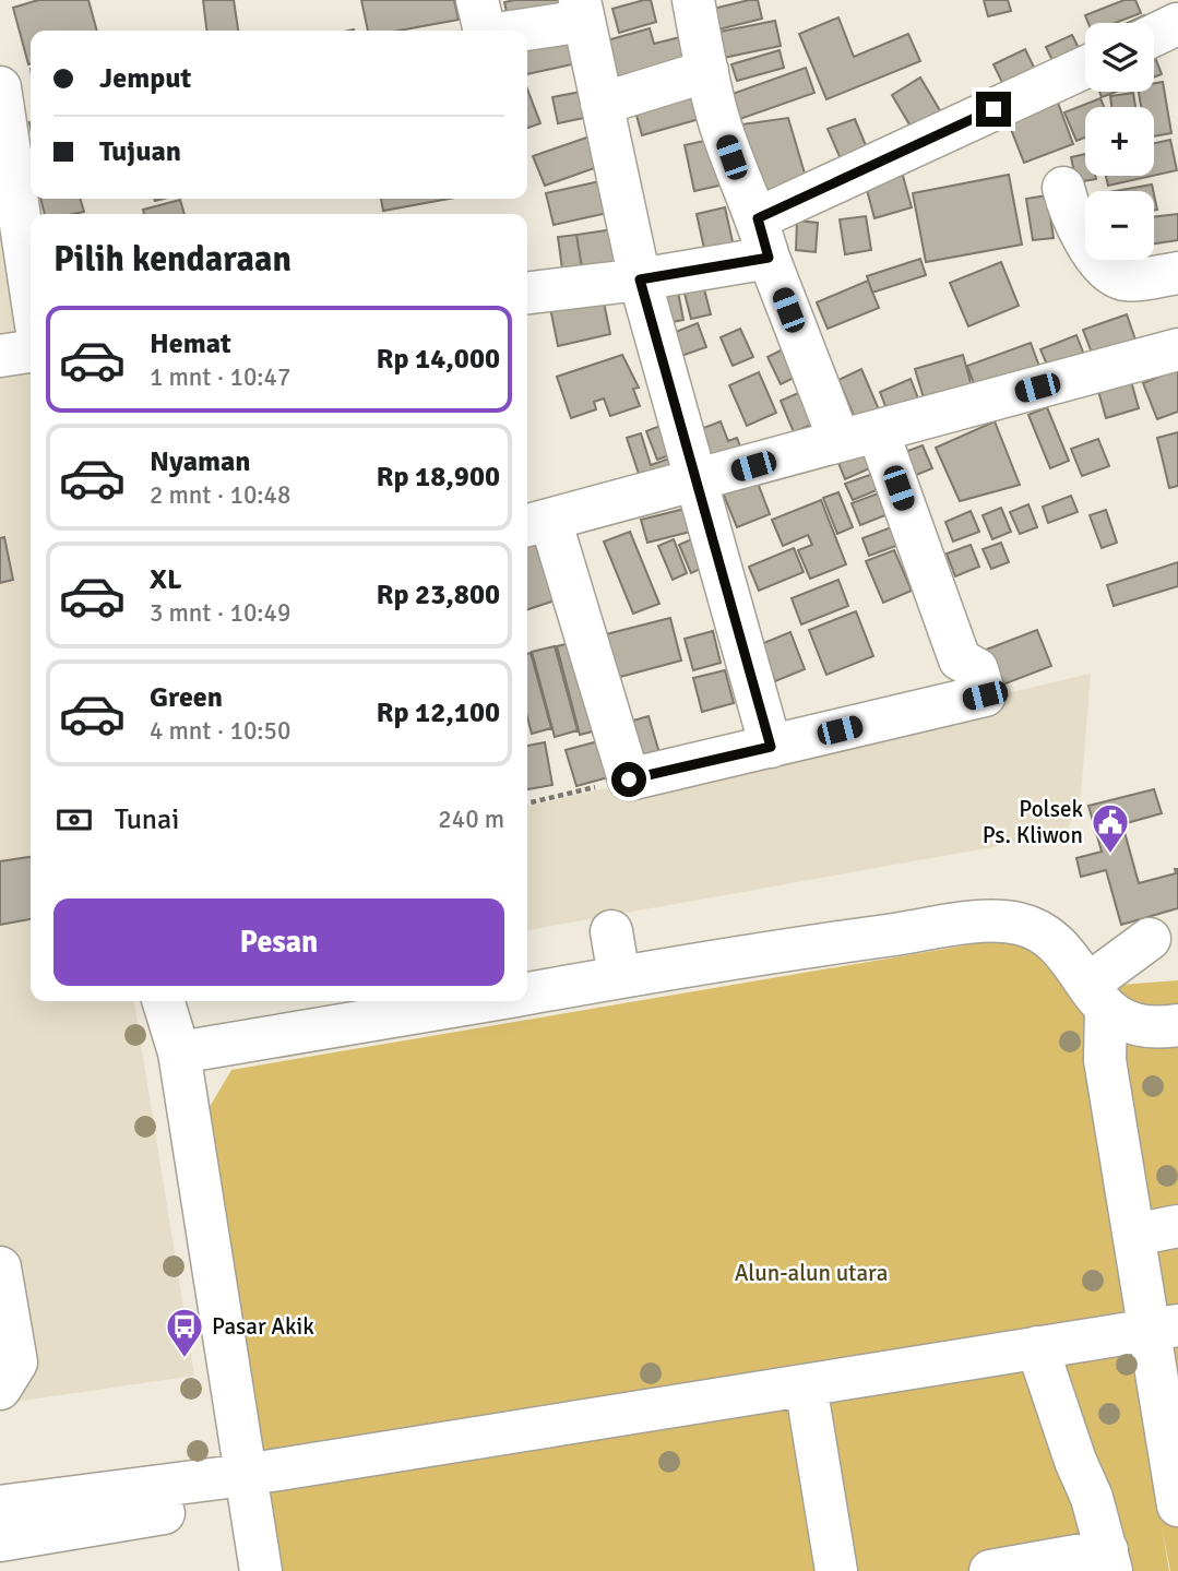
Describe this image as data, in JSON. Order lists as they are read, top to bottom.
{
  "parks": ["Alun-alun utara"],
  "places": {
    "public building": ["Polsek Ps. Kliwon"],
    "bus stop": ["Pasar Akik"]
  },
  "page": {
    "map_buttons": ["+", "−"],
    "banner": ["Jemput", "Tujuan"],
    "heading": "Pilih kendaraan",
    "list": [
      {
        "name": "Hemat",
        "note": "1 mnt · 10:47",
        "value": "Rp 14,000"
      },
      {
        "name": "Nyaman",
        "note": "2 mnt · 10:48",
        "value": "Rp 18,900"
      },
      {
        "name": "XL",
        "note": "3 mnt · 10:49",
        "value": "Rp 23,800"
      },
      {
        "name": "Green",
        "note": "4 mnt · 10:50",
        "value": "Rp 12,100"
      }
    ],
    "pay": ["Tunai", "240 m"],
    "buttons": "Pesan"
  }
}
